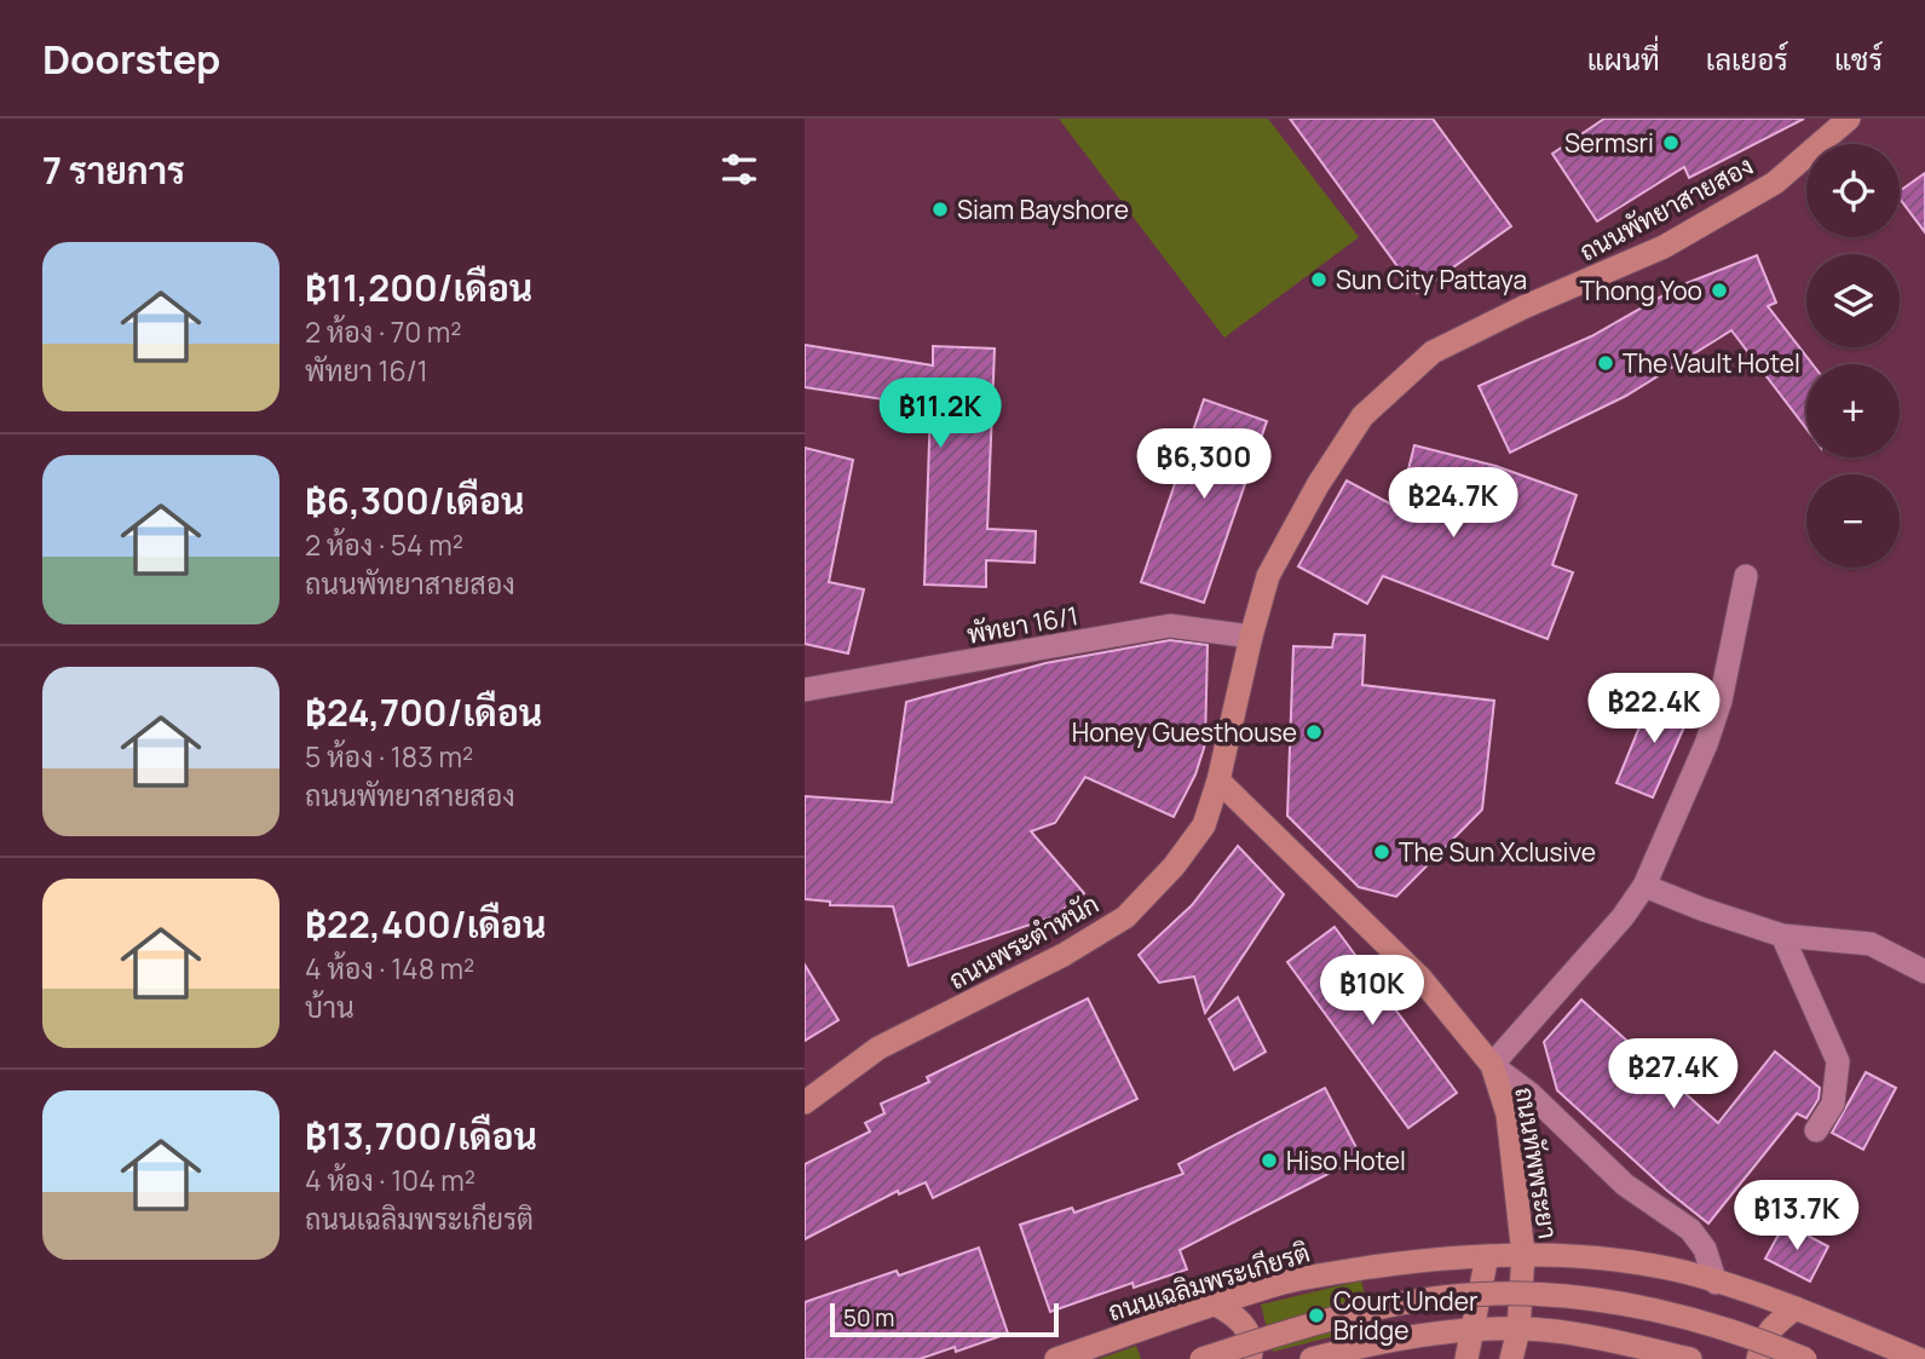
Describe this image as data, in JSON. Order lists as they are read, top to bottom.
{
  "streets": {
    "main road": [
      "ถนนพัทยาสายสอง",
      "ถนนพระตำหนัก",
      "ถนนทัพพระยา",
      "ถนนเฉลิมพระเกียรติ"
    ],
    "street": ["พัทยา 16/1"]
  },
  "crossings": [
    ["ถนนพัทยาสายสอง", "พัทยา 16/1"],
    ["ถนนพัทยาสายสอง", "ถนนพระตำหนัก"],
    ["ถนนพัทยาสายสอง", "ถนนทัพพระยา"],
    ["ถนนพระตำหนัก", "ถนนทัพพระยา"],
    ["ถนนทัพพระยา", "ถนนเฉลิมพระเกียรติ"]
  ],
  "places": [
    "Sermsri",
    "Siam Bayshore",
    "Sun City Pattaya",
    "Thong Yoo",
    "The Vault Hotel",
    "Honey Guesthouse",
    "The Sun Xclusive",
    "Hiso Hotel",
    "Court Under Bridge"
  ],
  "scale_bar": "50 m",
  "page": {
    "header": "Doorstep",
    "nav": ["แผนที่", "เลเยอร์", "แชร์"],
    "heading": "7 รายการ",
    "map_buttons": ["+", "−"],
    "list": [
      {
        "name": "฿11,200/เดือน",
        "note": "2 ห้อง · 70 m² · พัทยา 16/1"
      },
      {
        "name": "฿6,300/เดือน",
        "note": "2 ห้อง · 54 m² · ถนนพัทยาสายสอง"
      },
      {
        "name": "฿24,700/เดือน",
        "note": "5 ห้อง · 183 m² · ถนนพัทยาสายสอง"
      },
      {
        "name": "฿22,400/เดือน",
        "note": "4 ห้อง · 148 m² · บ้าน"
      },
      {
        "name": "฿13,700/เดือน",
        "note": "4 ห้อง · 104 m² · ถนนเฉลิมพระเกียรติ"
      }
    ],
    "price": [
      "฿11.2K",
      "฿6,300",
      "฿24.7K",
      "฿22.4K",
      "฿10K",
      "฿27.4K",
      "฿13.7K"
    ],
    "scale": "50 m"
  }
}
